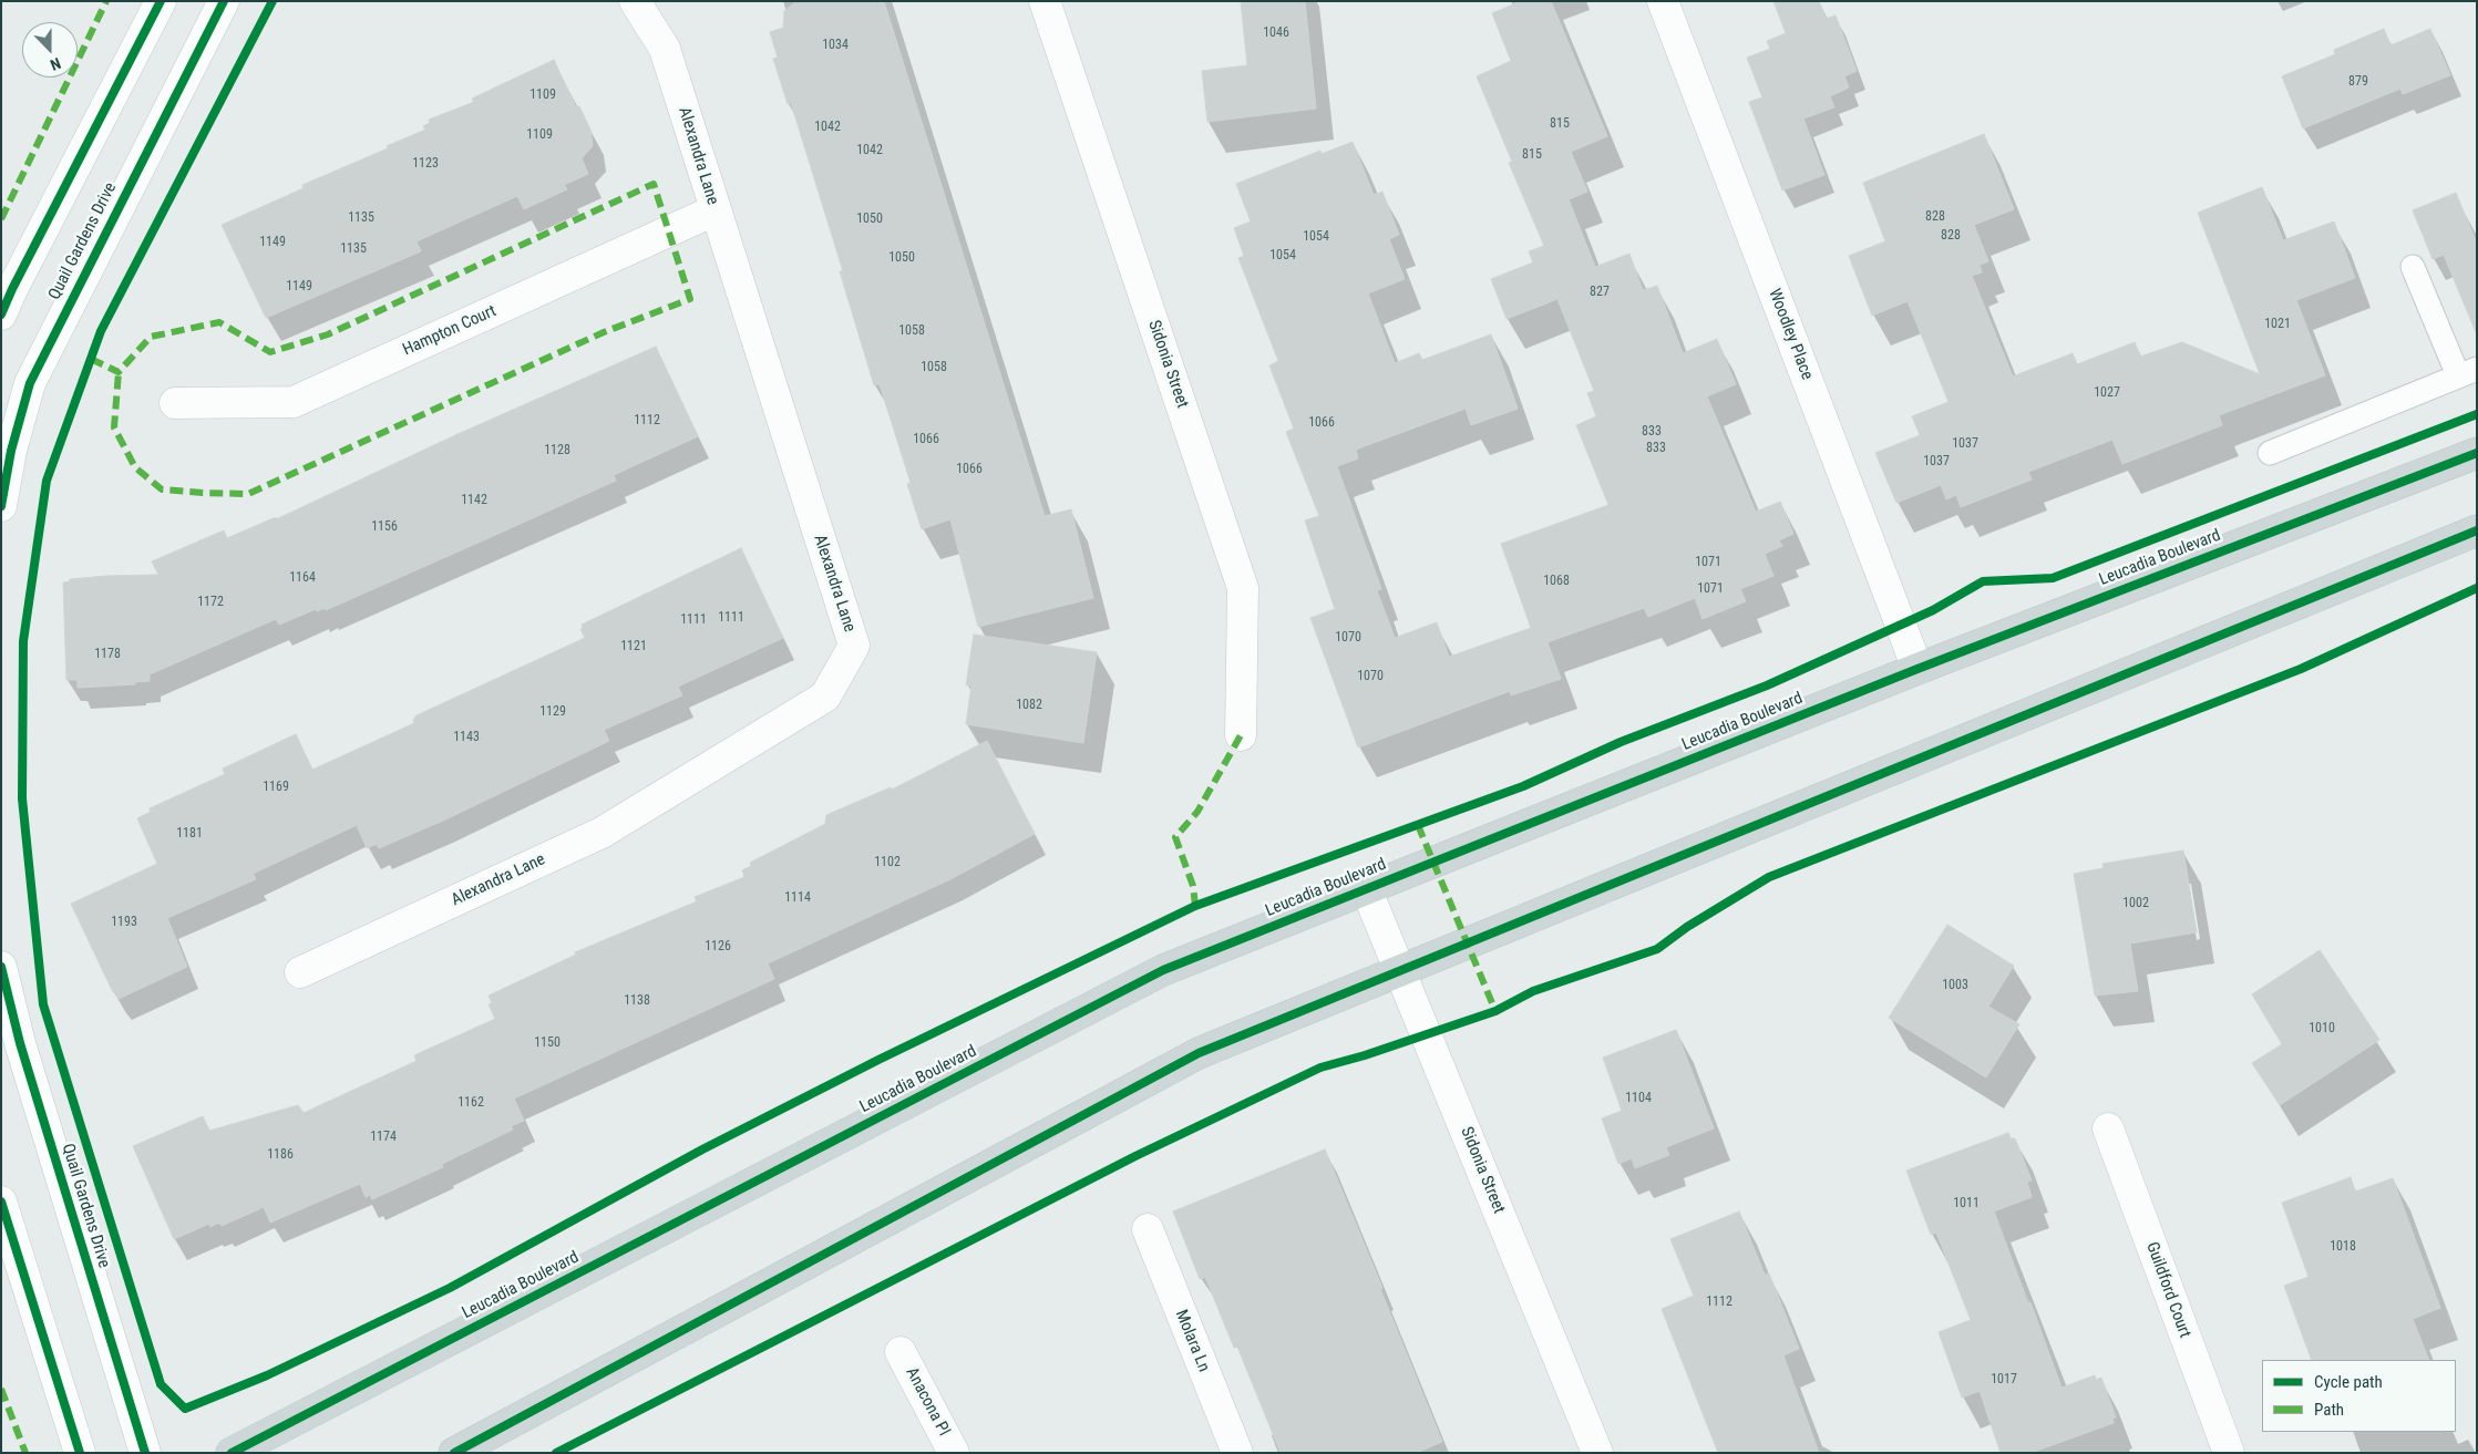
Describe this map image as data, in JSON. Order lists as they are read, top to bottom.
{
  "streets": {
    "main road": ["Leucadia Boulevard"],
    "street": [
      "Alexandra Lane",
      "Quail Gardens Drive",
      "Hampton Court",
      "Woodley Place",
      "Sidonia Street",
      "Guildford Court",
      "Molara Ln",
      "Anacona Pl"
    ]
  },
  "crossings": [
    ["Alexandra Lane", "Hampton Court"],
    ["Woodley Place", "Leucadia Boulevard"],
    ["Sidonia Street", "Leucadia Boulevard"]
  ],
  "house_numbers": [
    "1046",
    "1034",
    "879",
    "1109",
    "815",
    "1042",
    "1109",
    "1042",
    "815",
    "1123",
    "828",
    "1135",
    "1050",
    "828",
    "1054",
    "1149",
    "1135",
    "1054",
    "1050",
    "1149",
    "827",
    "1021",
    "1058",
    "1058",
    "1027",
    "1112",
    "1066",
    "833",
    "1066",
    "1037",
    "833",
    "1128",
    "1037",
    "1066",
    "1142",
    "1156",
    "1071",
    "1164",
    "1068",
    "1071",
    "1172",
    "1111",
    "1111",
    "1070",
    "1121",
    "1178",
    "1070",
    "1082",
    "1129",
    "1143",
    "1169",
    "1181",
    "1102",
    "1114",
    "1002",
    "1193",
    "1126",
    "1003",
    "1138",
    "1010",
    "1150",
    "1104",
    "1162",
    "1174",
    "1186",
    "1011",
    "1018",
    "1112",
    "1017"
  ],
  "legend": ["Cycle path", "Path"],
  "north": "bottom"
}
